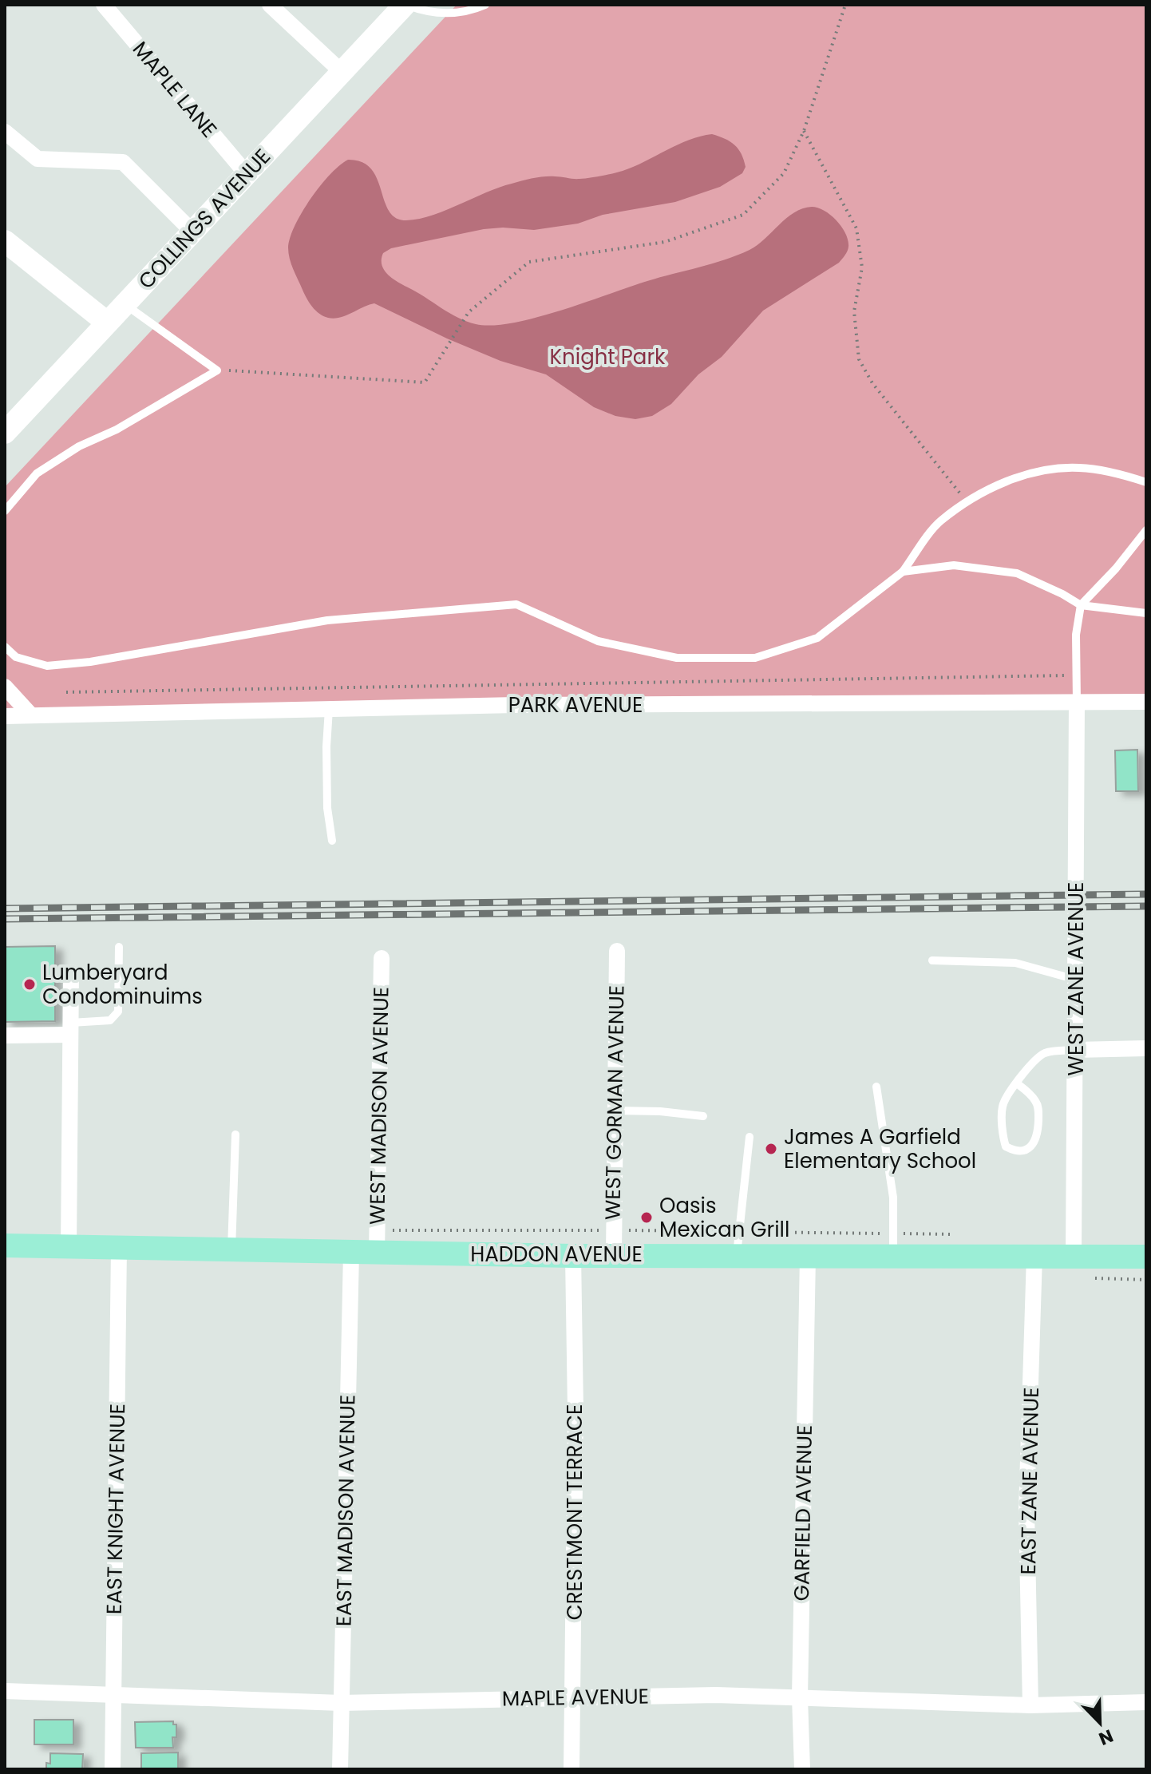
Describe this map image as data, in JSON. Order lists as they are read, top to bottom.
{
  "streets": {
    "main road": ["COLLINGS AVENUE", "HADDON AVENUE"],
    "street": [
      "MAPLE LANE",
      "PARK AVENUE",
      "WEST ZANE AVENUE",
      "WEST GORMAN AVENUE",
      "WEST MADISON AVENUE",
      "EAST ZANE AVENUE",
      "EAST KNIGHT AVENUE",
      "EAST MADISON AVENUE",
      "CRESTMONT TERRACE",
      "GARFIELD AVENUE",
      "MAPLE AVENUE"
    ]
  },
  "crossings": [
    ["MAPLE LANE", "COLLINGS AVENUE"],
    ["PARK AVENUE", "WEST ZANE AVENUE"],
    ["WEST ZANE AVENUE", "HADDON AVENUE"],
    ["WEST GORMAN AVENUE", "HADDON AVENUE"],
    ["WEST MADISON AVENUE", "HADDON AVENUE"],
    ["HADDON AVENUE", "EAST ZANE AVENUE"],
    ["HADDON AVENUE", "EAST KNIGHT AVENUE"],
    ["HADDON AVENUE", "EAST MADISON AVENUE"],
    ["HADDON AVENUE", "CRESTMONT TERRACE"],
    ["HADDON AVENUE", "GARFIELD AVENUE"],
    ["EAST ZANE AVENUE", "MAPLE AVENUE"],
    ["EAST KNIGHT AVENUE", "MAPLE AVENUE"],
    ["EAST MADISON AVENUE", "MAPLE AVENUE"],
    ["CRESTMONT TERRACE", "MAPLE AVENUE"],
    ["GARFIELD AVENUE", "MAPLE AVENUE"]
  ],
  "parks": ["Knight Park"],
  "places": ["Lumberyard Condominuims", "James A Garfield Elementary School", "Oasis Mexican Grill"],
  "north": "bottom right"
}
